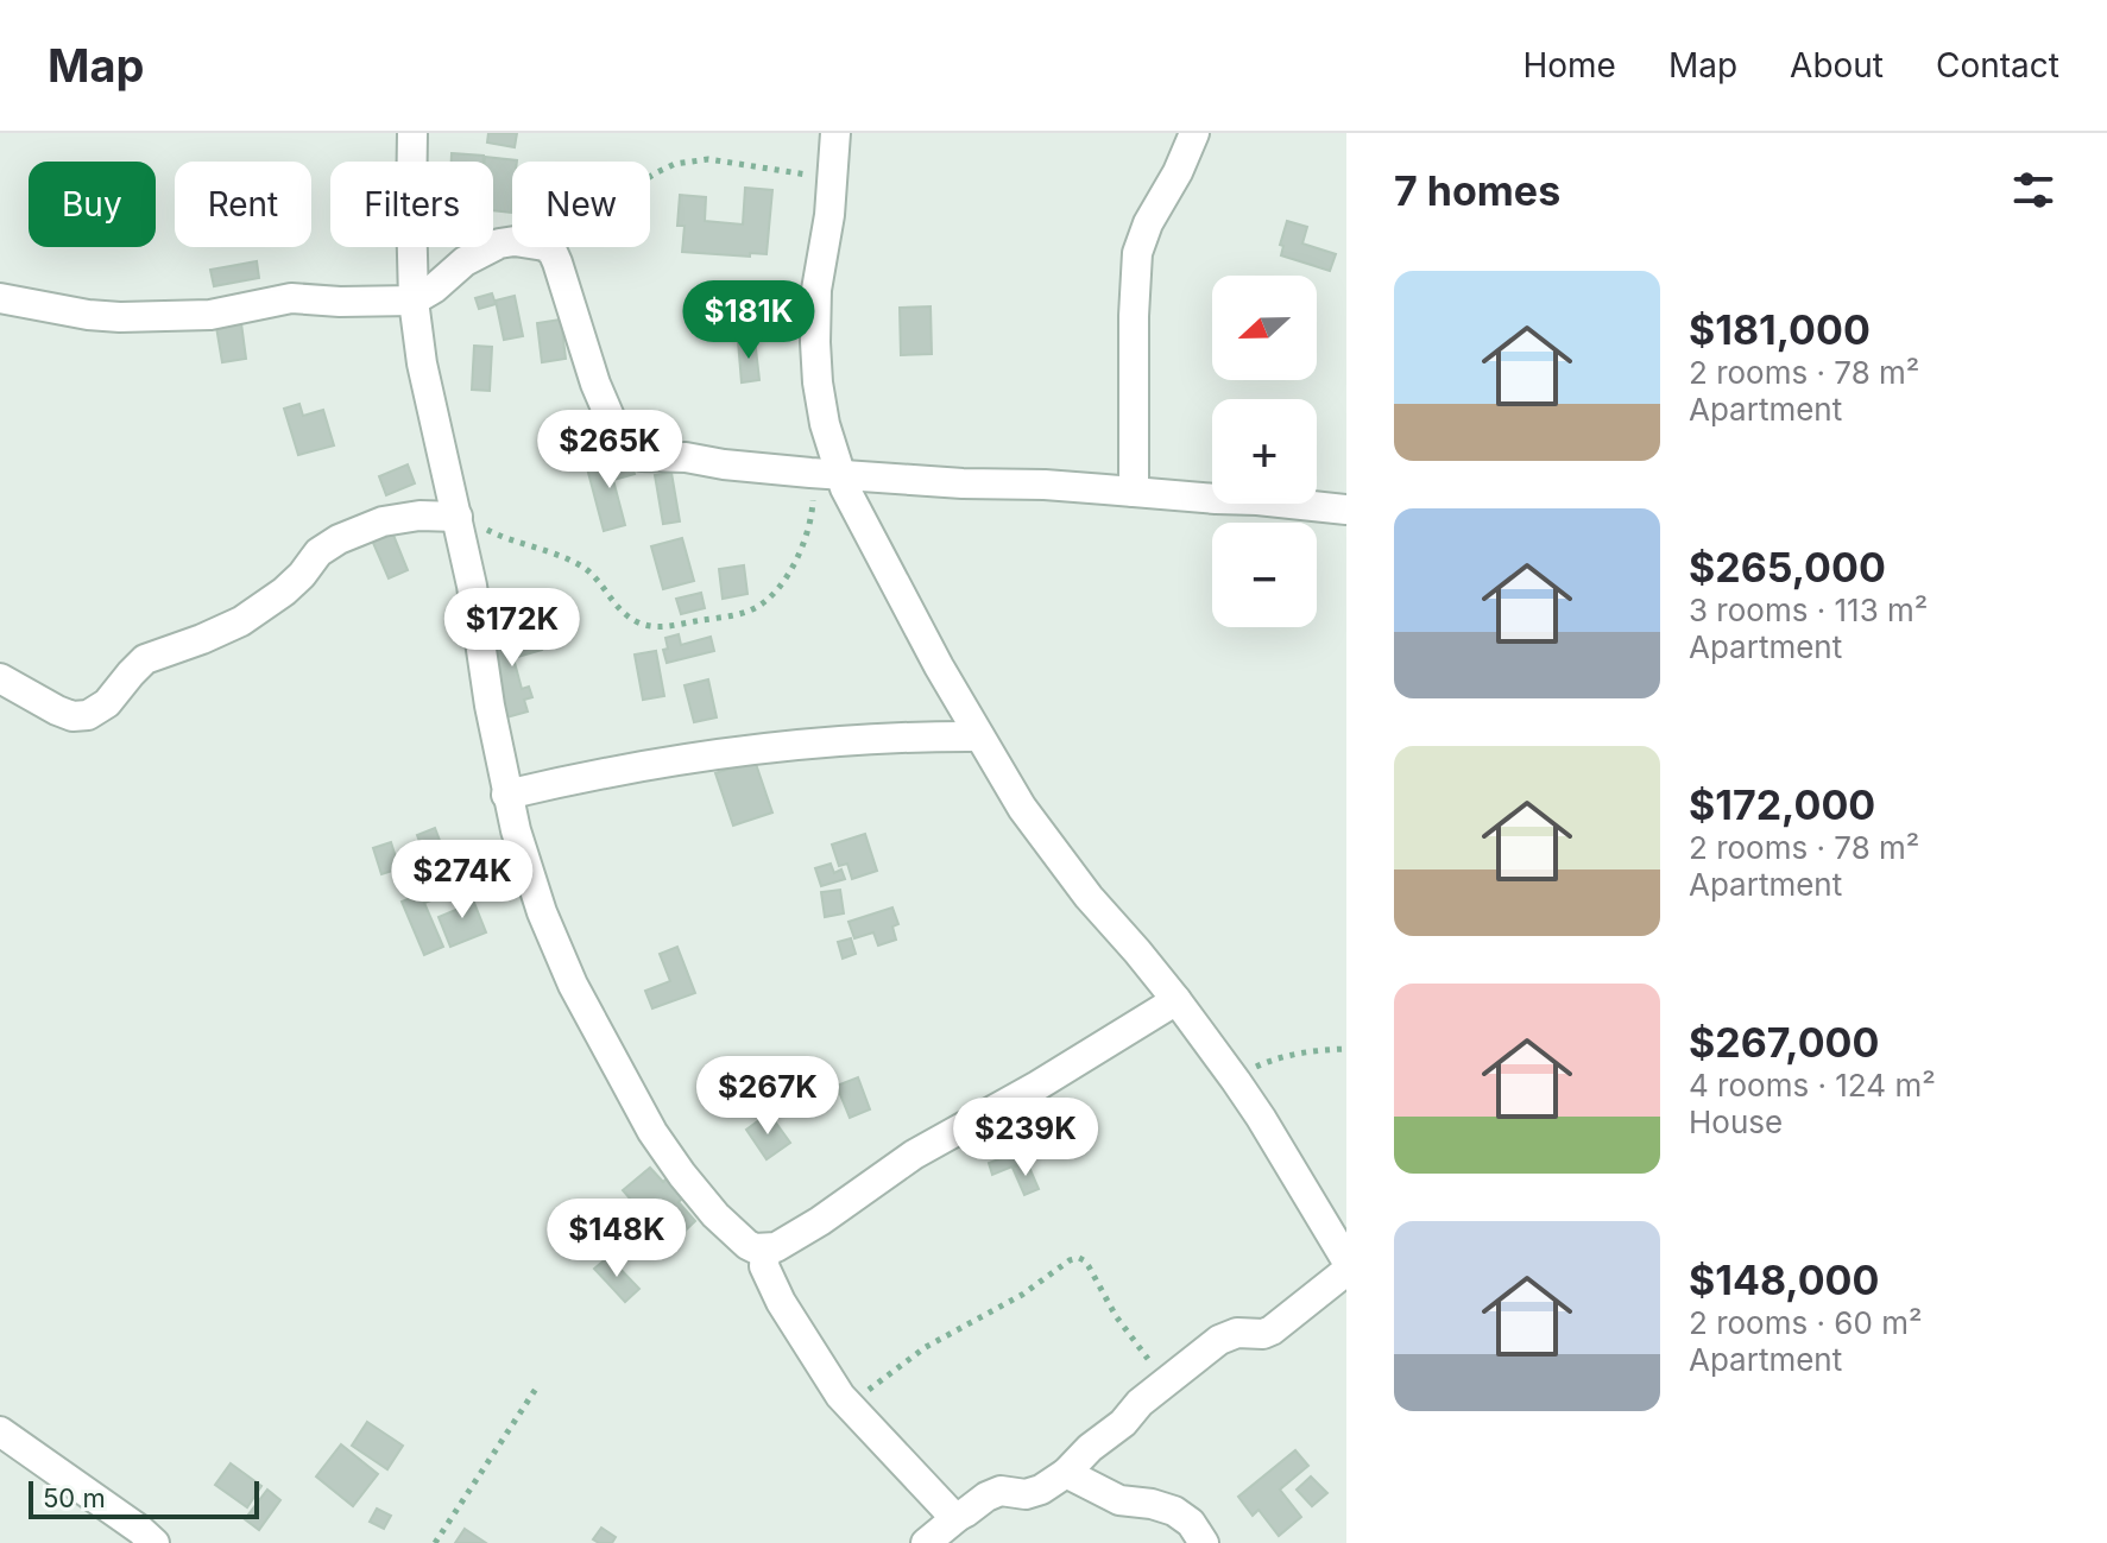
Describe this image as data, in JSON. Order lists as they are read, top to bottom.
{
  "scale_bar": "50 m",
  "north": "left",
  "page": {
    "header": "Map",
    "nav": [
      "Home",
      "Map",
      "About",
      "Contact"
    ],
    "heading": "7 homes",
    "chip": [
      "Buy",
      "Rent",
      "Filters",
      "New"
    ],
    "list": [
      {
        "name": "$181,000",
        "note": "2 rooms · 78 m² · Apartment"
      },
      {
        "name": "$265,000",
        "note": "3 rooms · 113 m² · Apartment"
      },
      {
        "name": "$172,000",
        "note": "2 rooms · 78 m² · Apartment"
      },
      {
        "name": "$267,000",
        "note": "4 rooms · 124 m² · House"
      },
      {
        "name": "$148,000",
        "note": "2 rooms · 60 m² · Apartment"
      }
    ],
    "map_buttons": ["+", "−"],
    "price": [
      "$181K",
      "$265K",
      "$172K",
      "$274K",
      "$267K",
      "$239K",
      "$148K"
    ],
    "scale": "50 m"
  }
}
